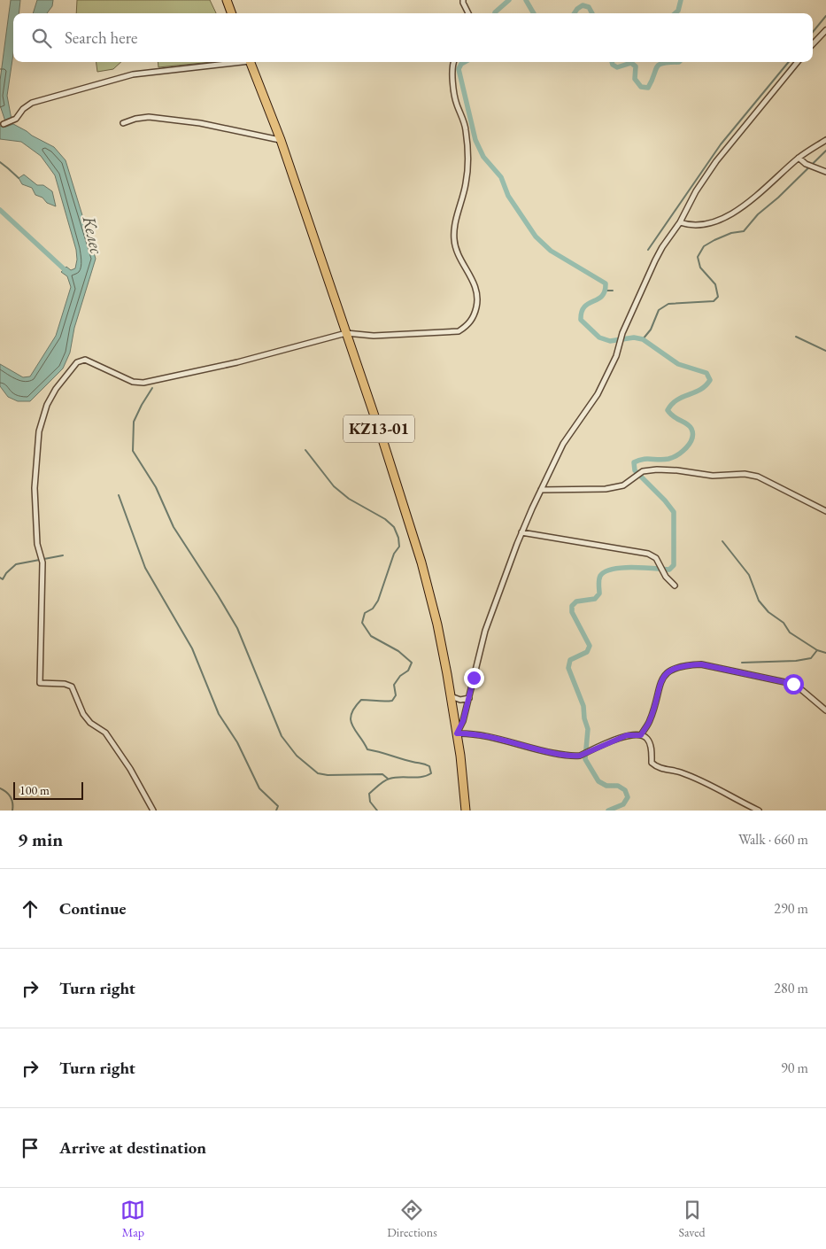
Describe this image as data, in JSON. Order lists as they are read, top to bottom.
{
  "streets": {
    "highway": ["KZ13-01"]
  },
  "water": ["Келес"],
  "scale_bar": "100 m",
  "page": {
    "search": "Search here",
    "scale": "100 m",
    "heading": ["9 min", "Walk · 660 m"],
    "list": [
      ["Continue", "290 m"],
      ["Turn right", "280 m"],
      ["Turn right", "90 m"],
      "Arrive at destination"
    ],
    "nav": ["Map", "Directions", "Saved"]
  }
}
